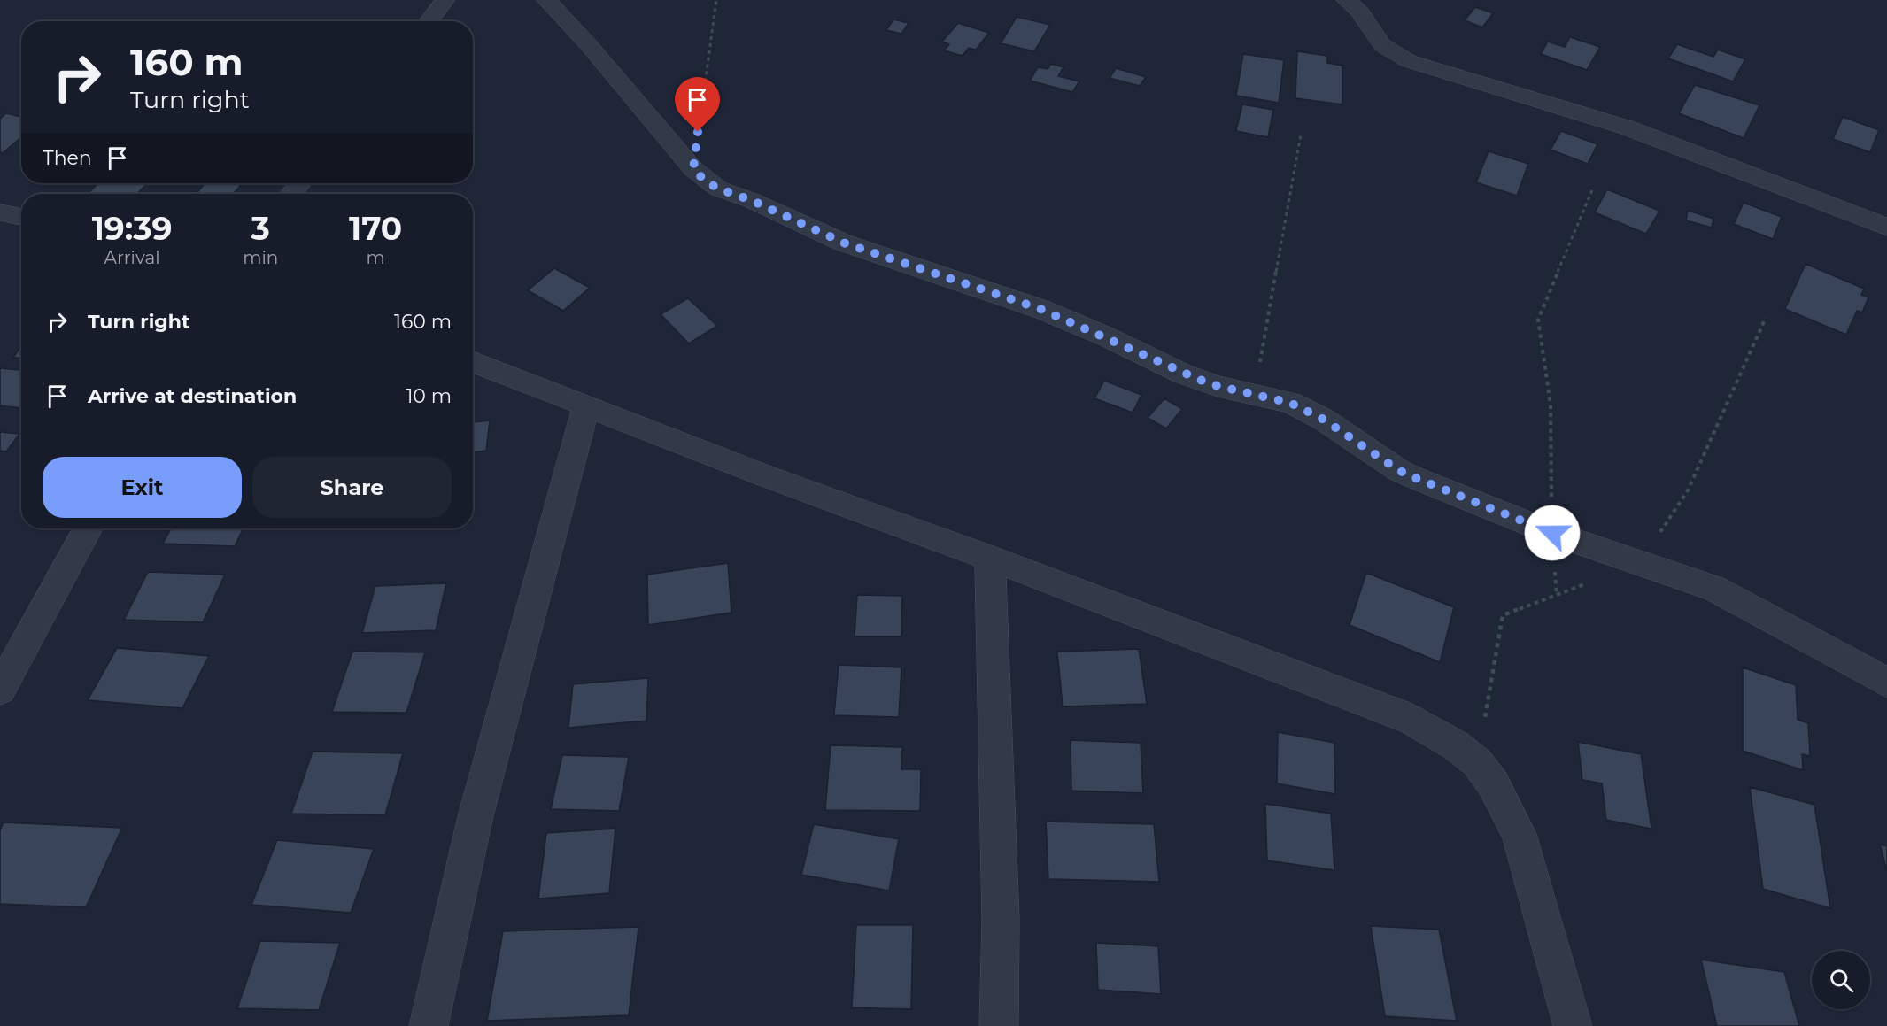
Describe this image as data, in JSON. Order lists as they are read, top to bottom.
{
  "page": {
    "turn": ["160 m", "Turn right"],
    "then": "Then",
    "eta": [
      "19:39",
      "Arrival",
      "3",
      "min",
      "170",
      "m"
    ],
    "list": [
      {
        "name": "Turn right",
        "value": "160 m"
      },
      {
        "name": "Arrive at destination",
        "value": "10 m"
      }
    ],
    "buttons": ["Exit", "Share"]
  }
}
